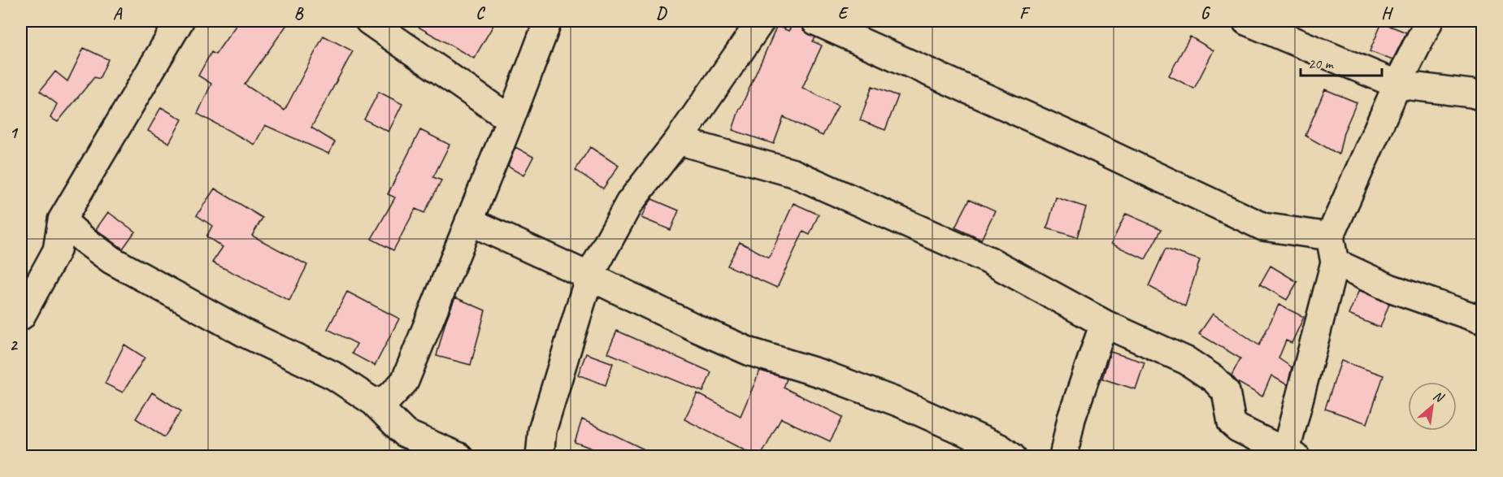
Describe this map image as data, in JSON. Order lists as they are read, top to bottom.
{
  "scale_bar": "20 m",
  "north": "top right",
  "grid": {
    "columns": [
      "A",
      "B",
      "C",
      "D",
      "E",
      "F",
      "G",
      "H"
    ],
    "rows": ["1", "2"]
  }
}
